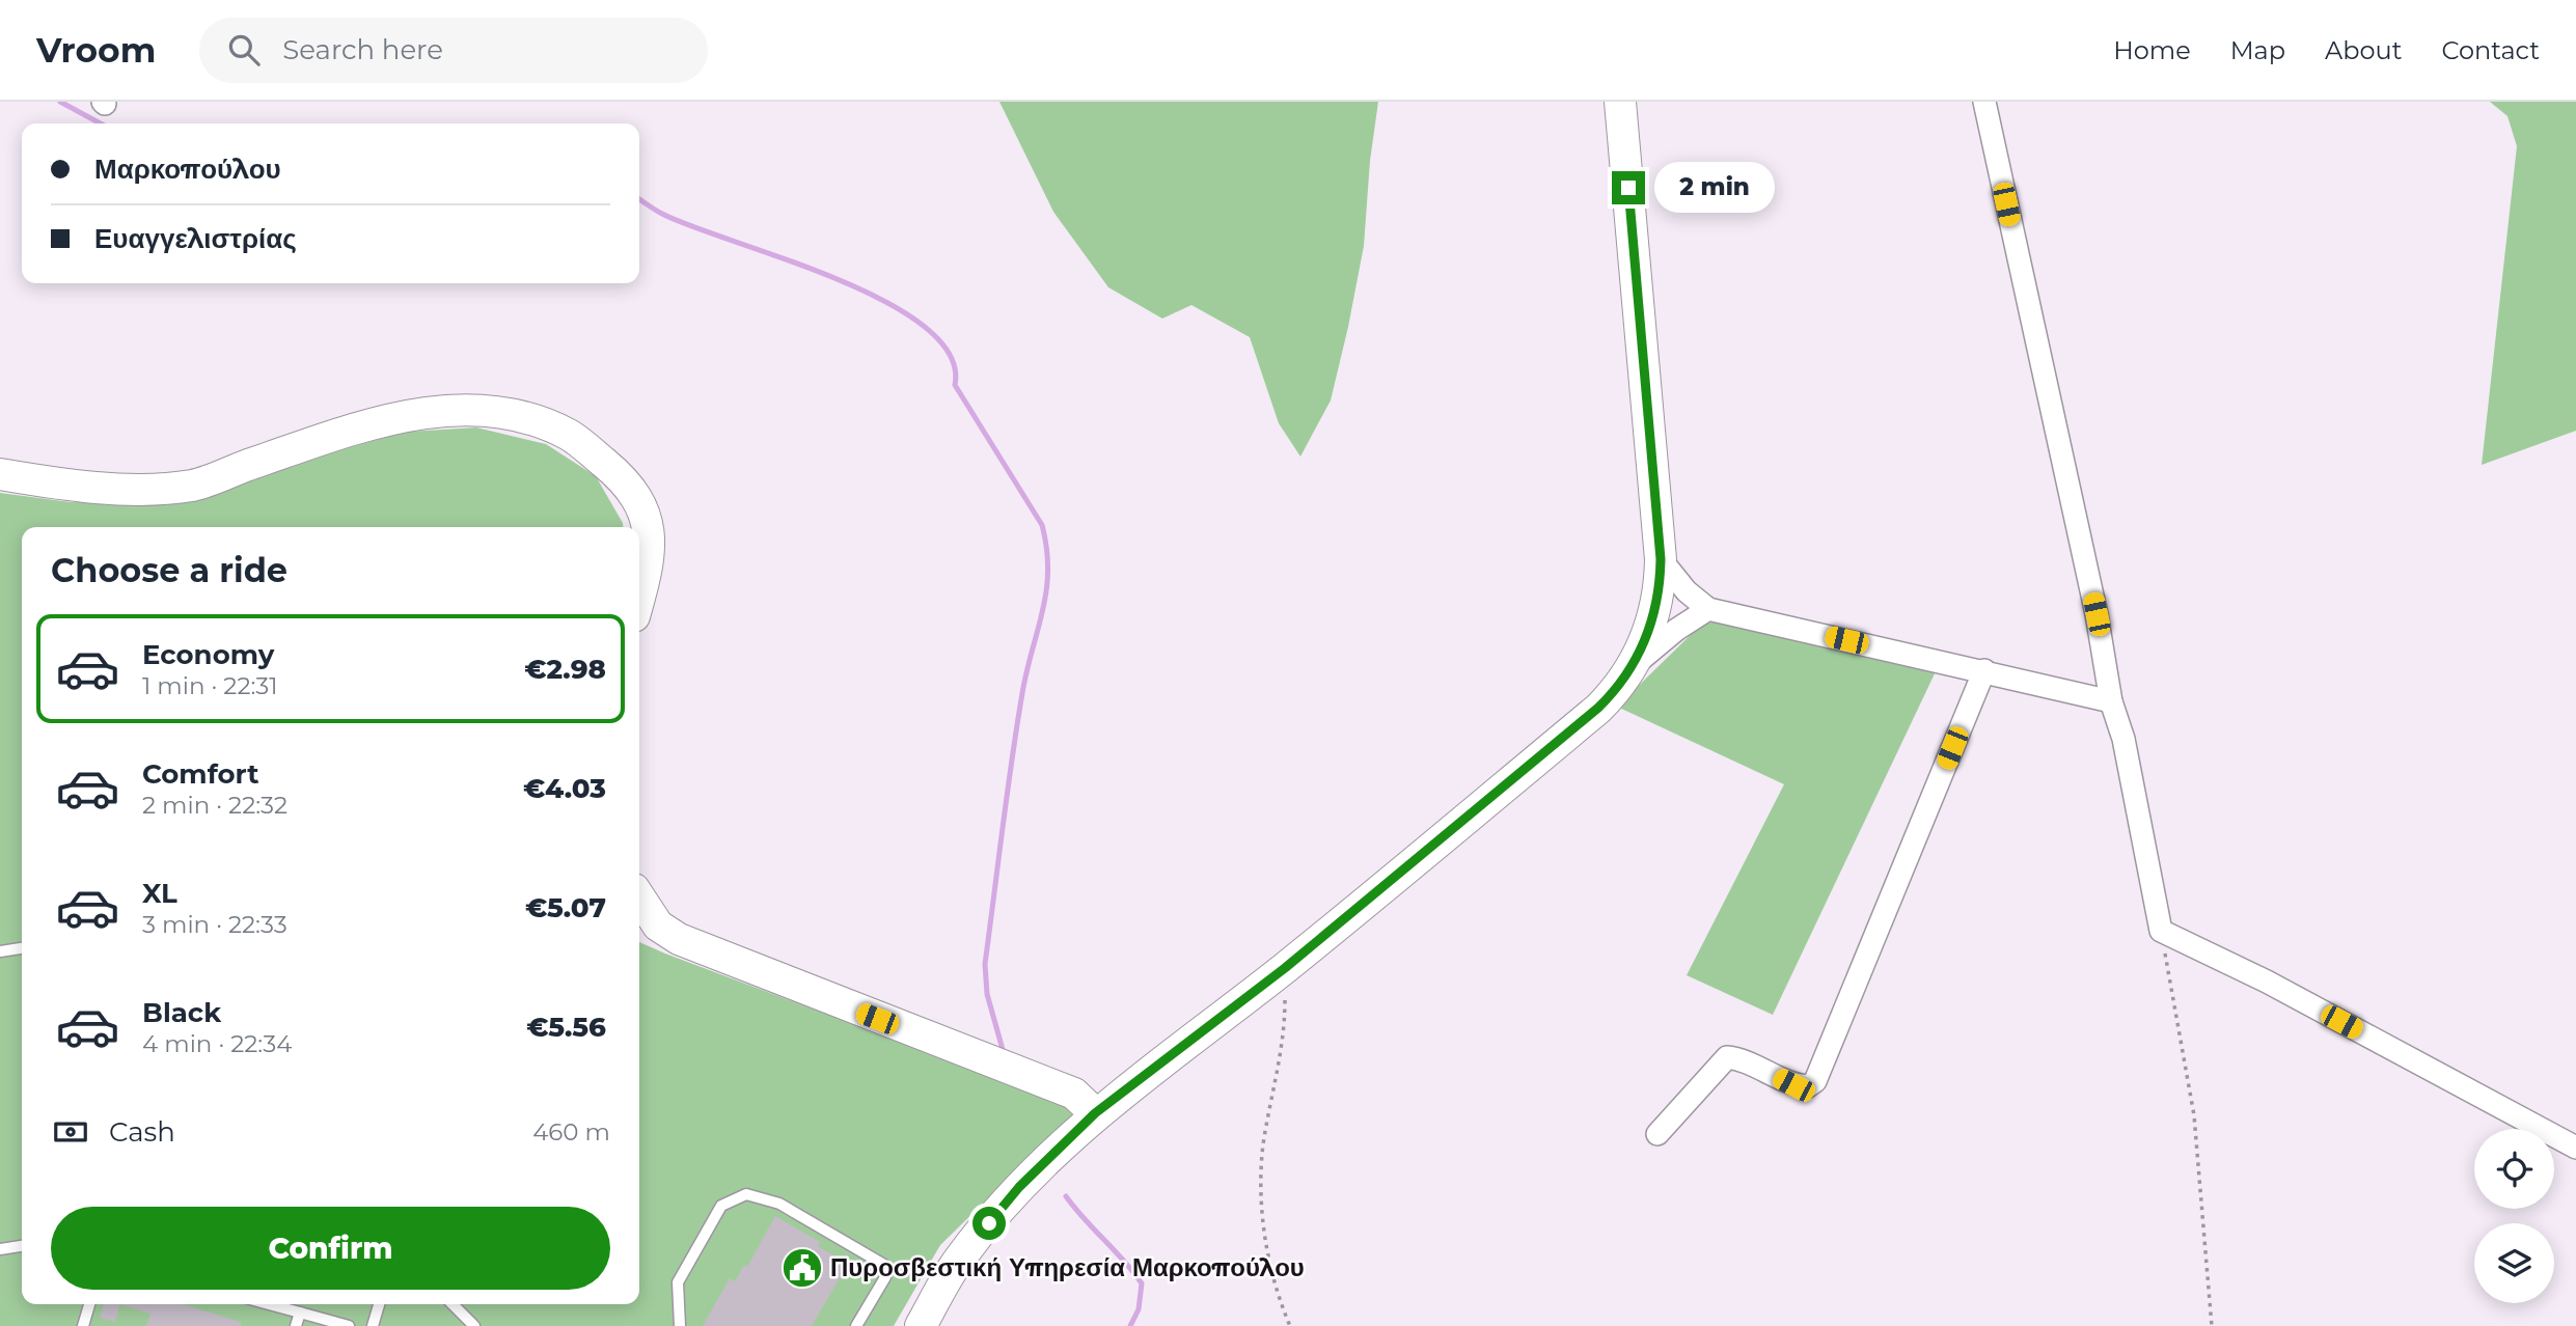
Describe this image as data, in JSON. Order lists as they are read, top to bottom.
{
  "places": {
    "public building": ["Πυροσβεστική Υπηρεσία Μαρκοπούλου"]
  },
  "page": {
    "header": "Vroom",
    "search": "Search here",
    "nav": [
      "Home",
      "Map",
      "About",
      "Contact"
    ],
    "banner": ["Μαρκοπούλου", "Ευαγγελιστρίας"],
    "bubble": "2 min",
    "heading": "Choose a ride",
    "list": [
      {
        "name": "Economy",
        "note": "1 min · 22:31",
        "value": "€2.98"
      },
      {
        "name": "Comfort",
        "note": "2 min · 22:32",
        "value": "€4.03"
      },
      {
        "name": "XL",
        "note": "3 min · 22:33",
        "value": "€5.07"
      },
      {
        "name": "Black",
        "note": "4 min · 22:34",
        "value": "€5.56"
      }
    ],
    "pay": ["Cash", "460 m"],
    "buttons": "Confirm"
  }
}
